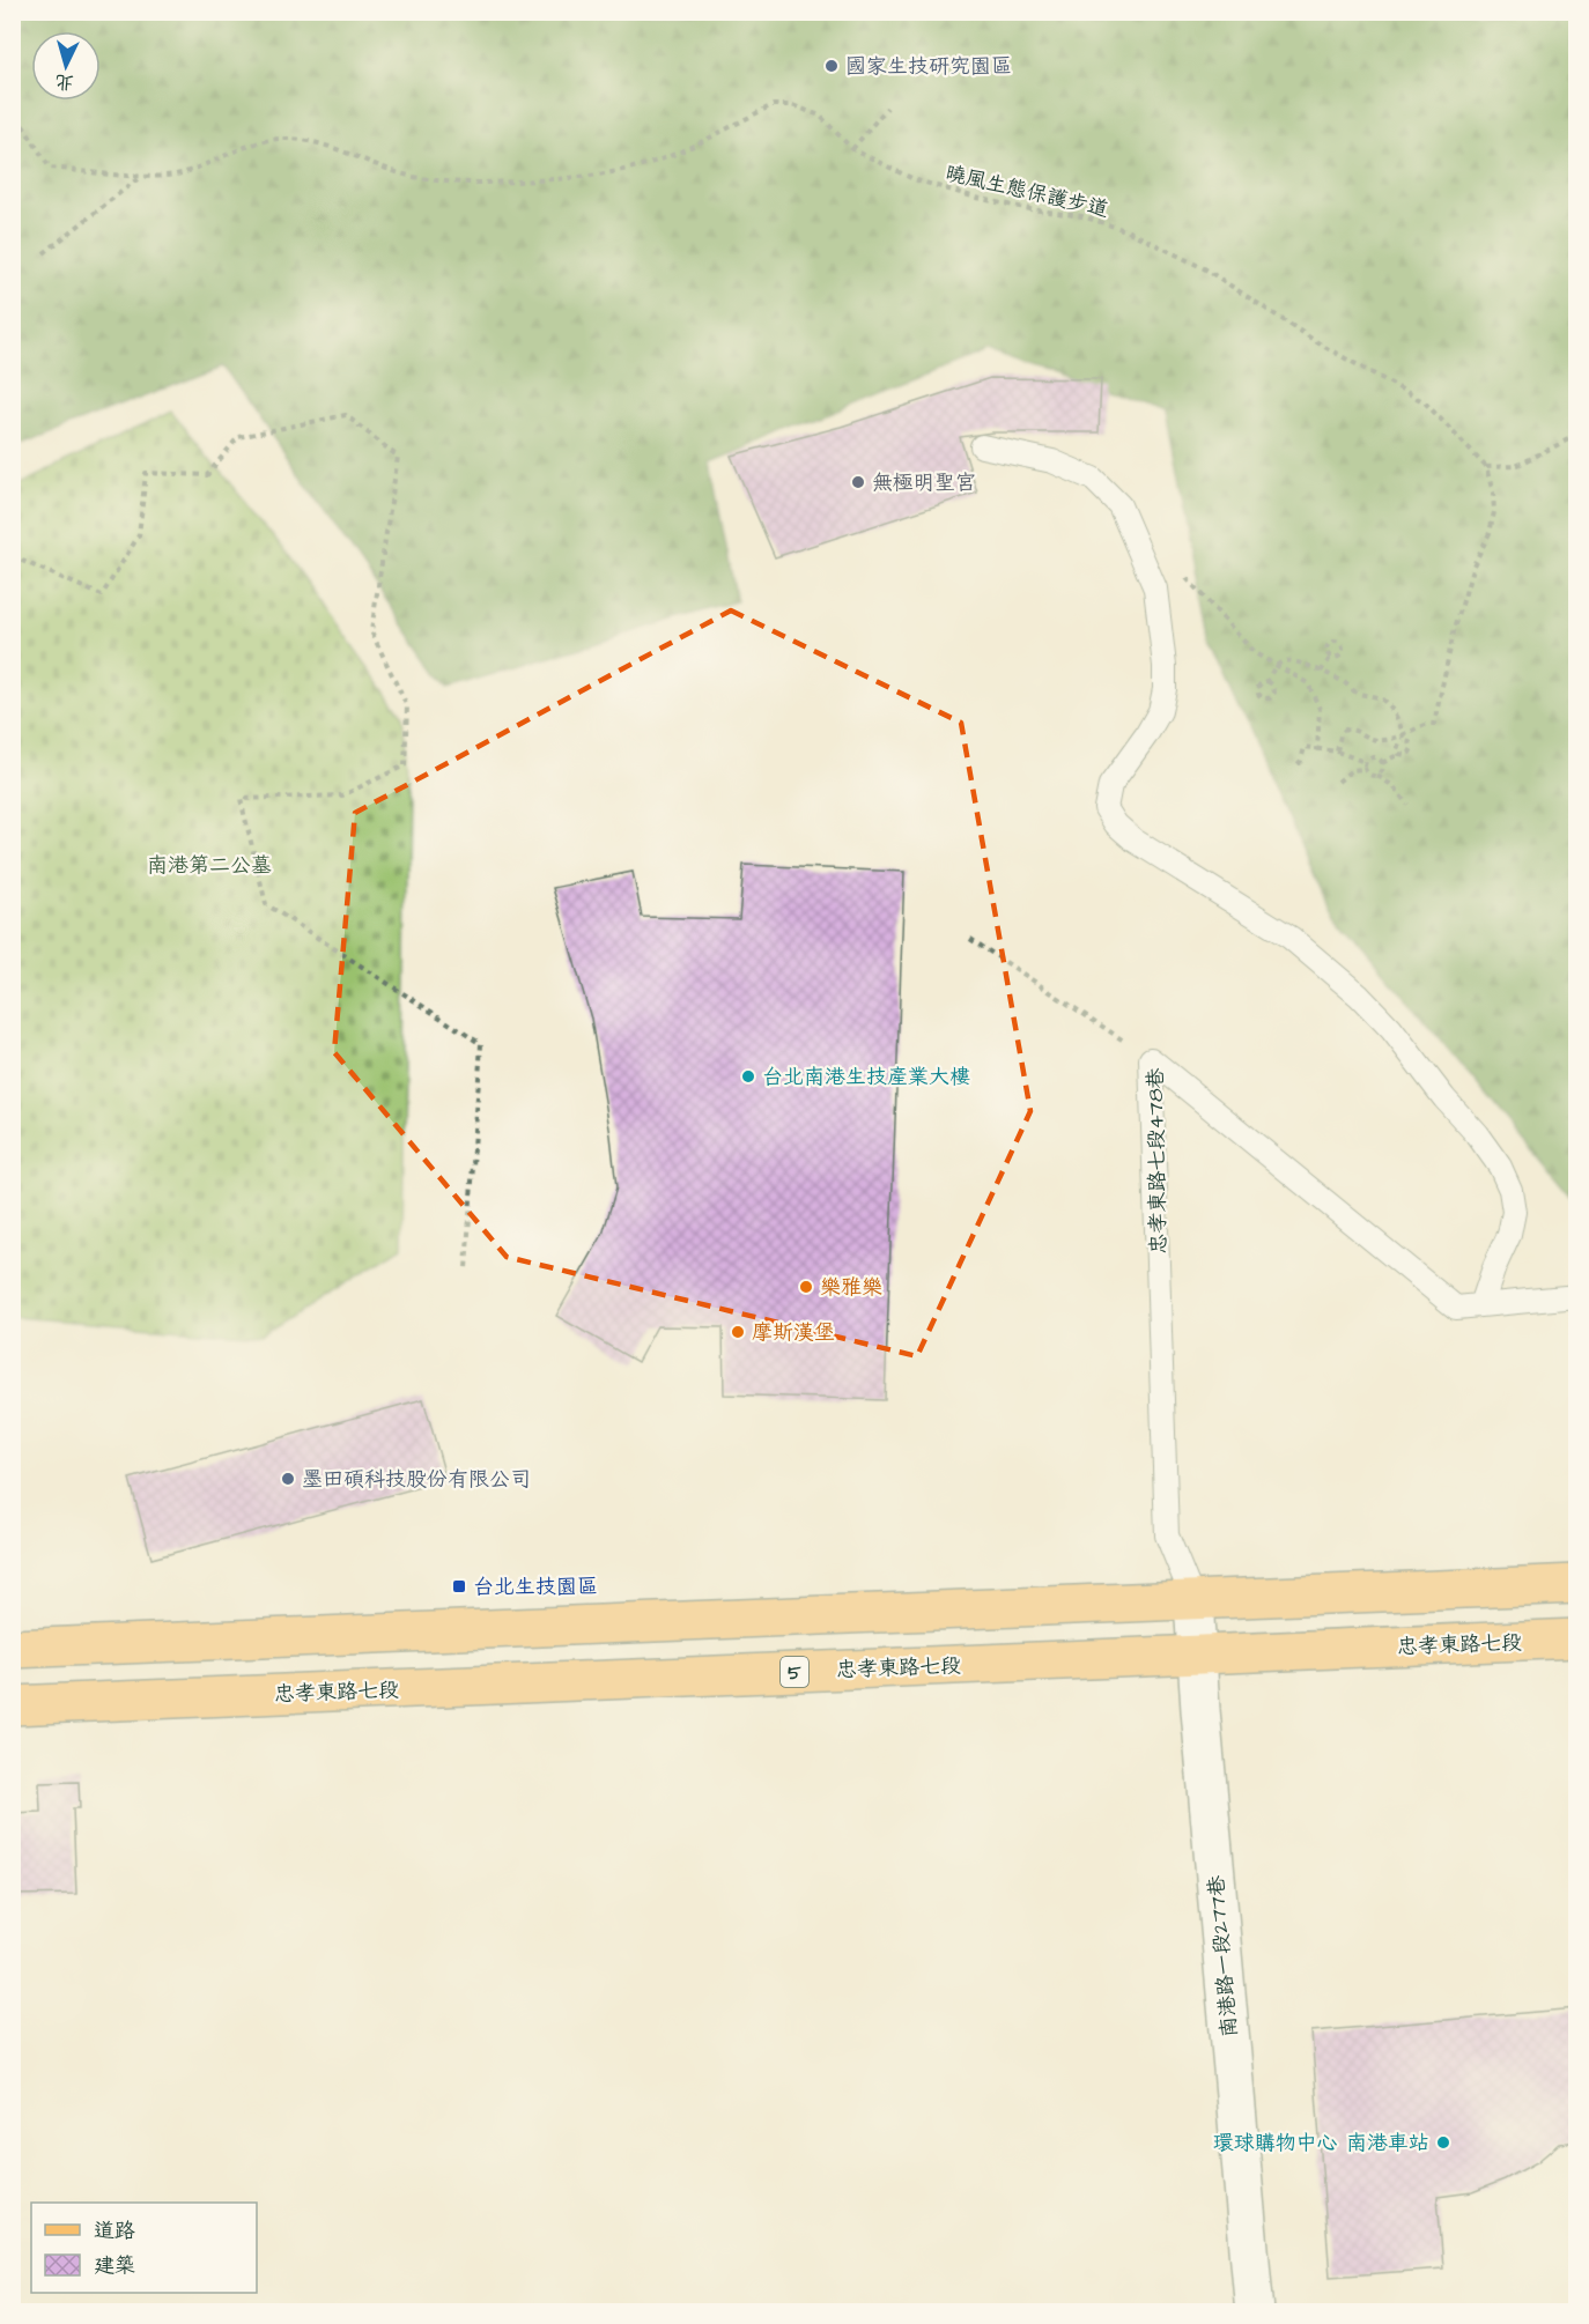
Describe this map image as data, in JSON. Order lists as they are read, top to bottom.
{
  "streets": {
    "main road": ["忠孝東路七段", "5"],
    "street": ["南港路一段277巷"],
    "lane": ["忠孝東路七段478巷"],
    "path": ["曉風生態保護步道"]
  },
  "crossings": [
    ["忠孝東路七段478巷", "南港路一段277巷"],
    ["忠孝東路七段", "南港路一段277巷"]
  ],
  "parks": ["南港第二公墓"],
  "places": {
    "other": [
      "國家生技研究園區",
      "無極明聖宮",
      "台北南港生技產業大樓",
      "樂雅樂",
      "摩斯漢堡",
      "墨田碩科技股份有限公司",
      "環球購物中心 南港車站"
    ],
    "transit": ["台北生技園區"]
  },
  "legend": ["道路", "建築"],
  "north": "bottom"
}
